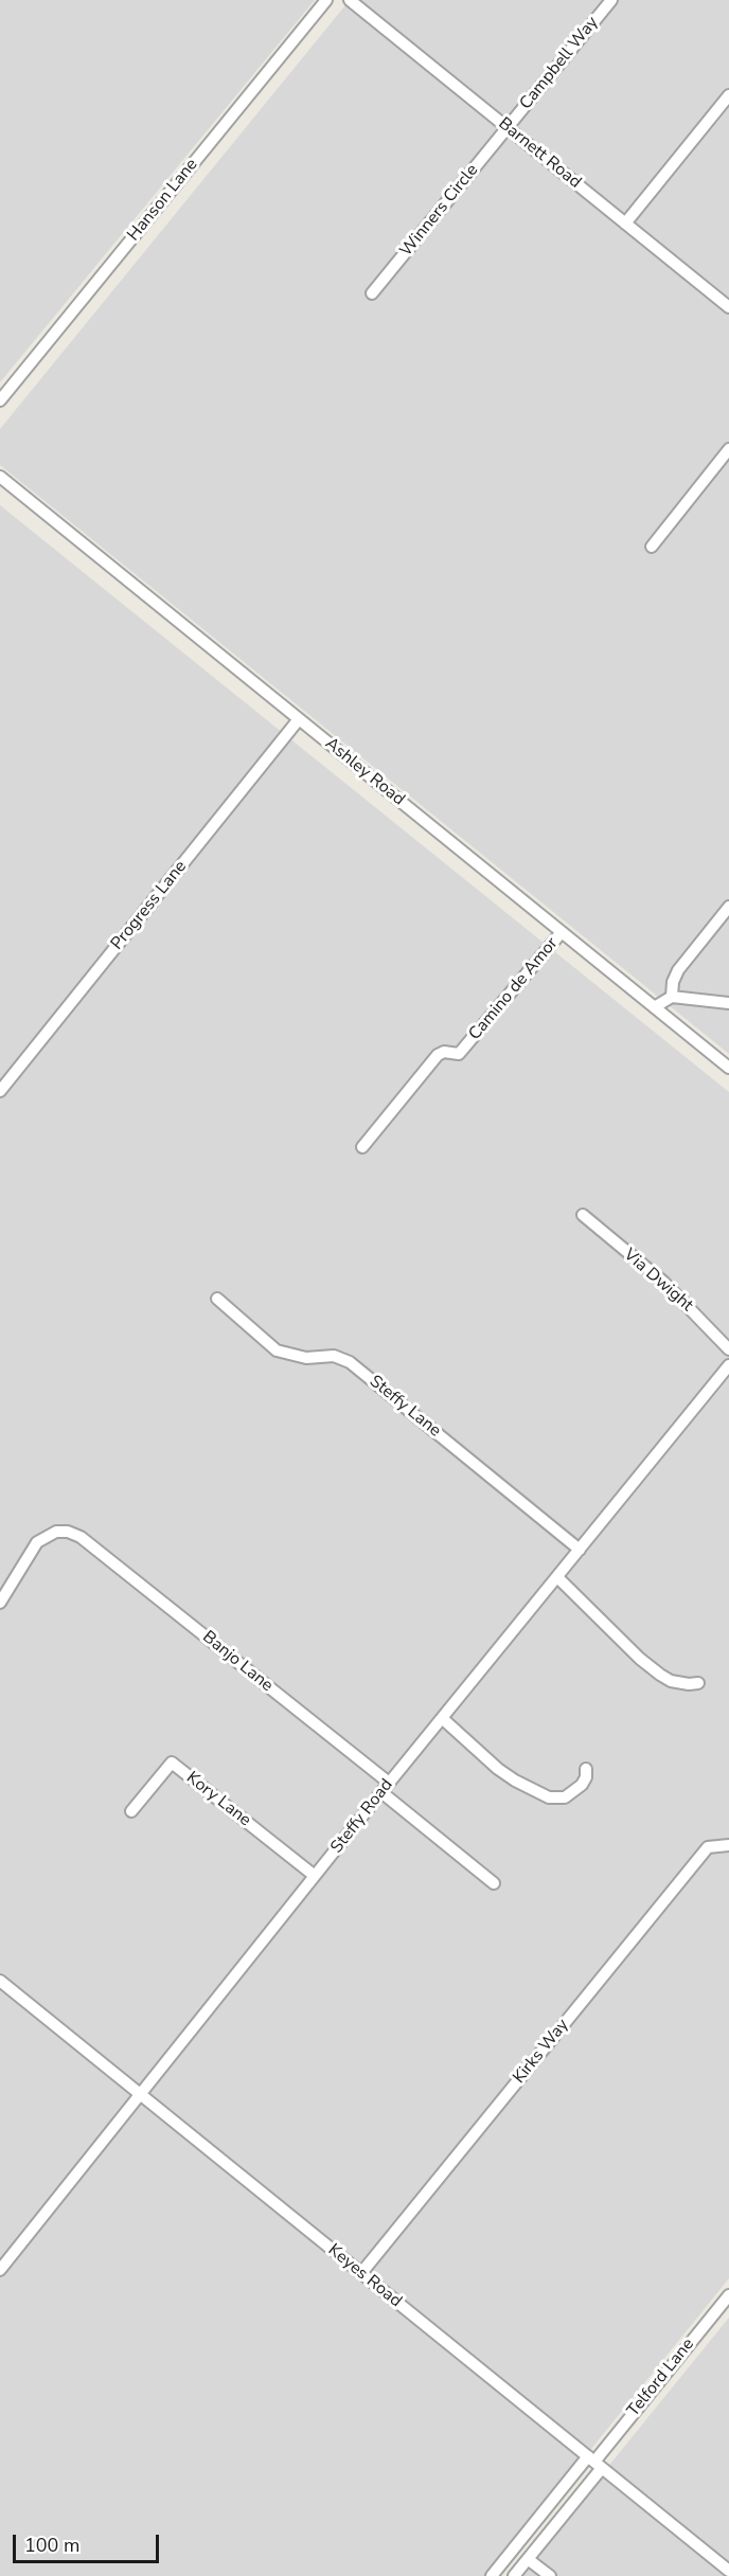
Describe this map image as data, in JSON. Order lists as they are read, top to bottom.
{
  "streets": {
    "street": [
      "Campbell Way",
      "Barnett Road",
      "Hanson Lane",
      "Winners Circle",
      "Ashley Road",
      "Progress Lane",
      "Camino de Amor",
      "Via Dwight",
      "Steffy Lane",
      "Banjo Lane",
      "Kory Lane",
      "Steffy Road",
      "Kirks Way",
      "Keyes Road",
      "Telford Lane"
    ]
  },
  "crossings": [
    ["Campbell Way", "Barnett Road"],
    ["Campbell Way", "Winners Circle"],
    ["Barnett Road", "Winners Circle"],
    ["Ashley Road", "Progress Lane"],
    ["Ashley Road", "Camino de Amor"],
    ["Steffy Lane", "Steffy Road"],
    ["Banjo Lane", "Steffy Road"],
    ["Kory Lane", "Steffy Road"],
    ["Steffy Road", "Keyes Road"],
    ["Kirks Way", "Keyes Road"],
    ["Keyes Road", "Telford Lane"]
  ],
  "scale_bar": "100 m"
}
